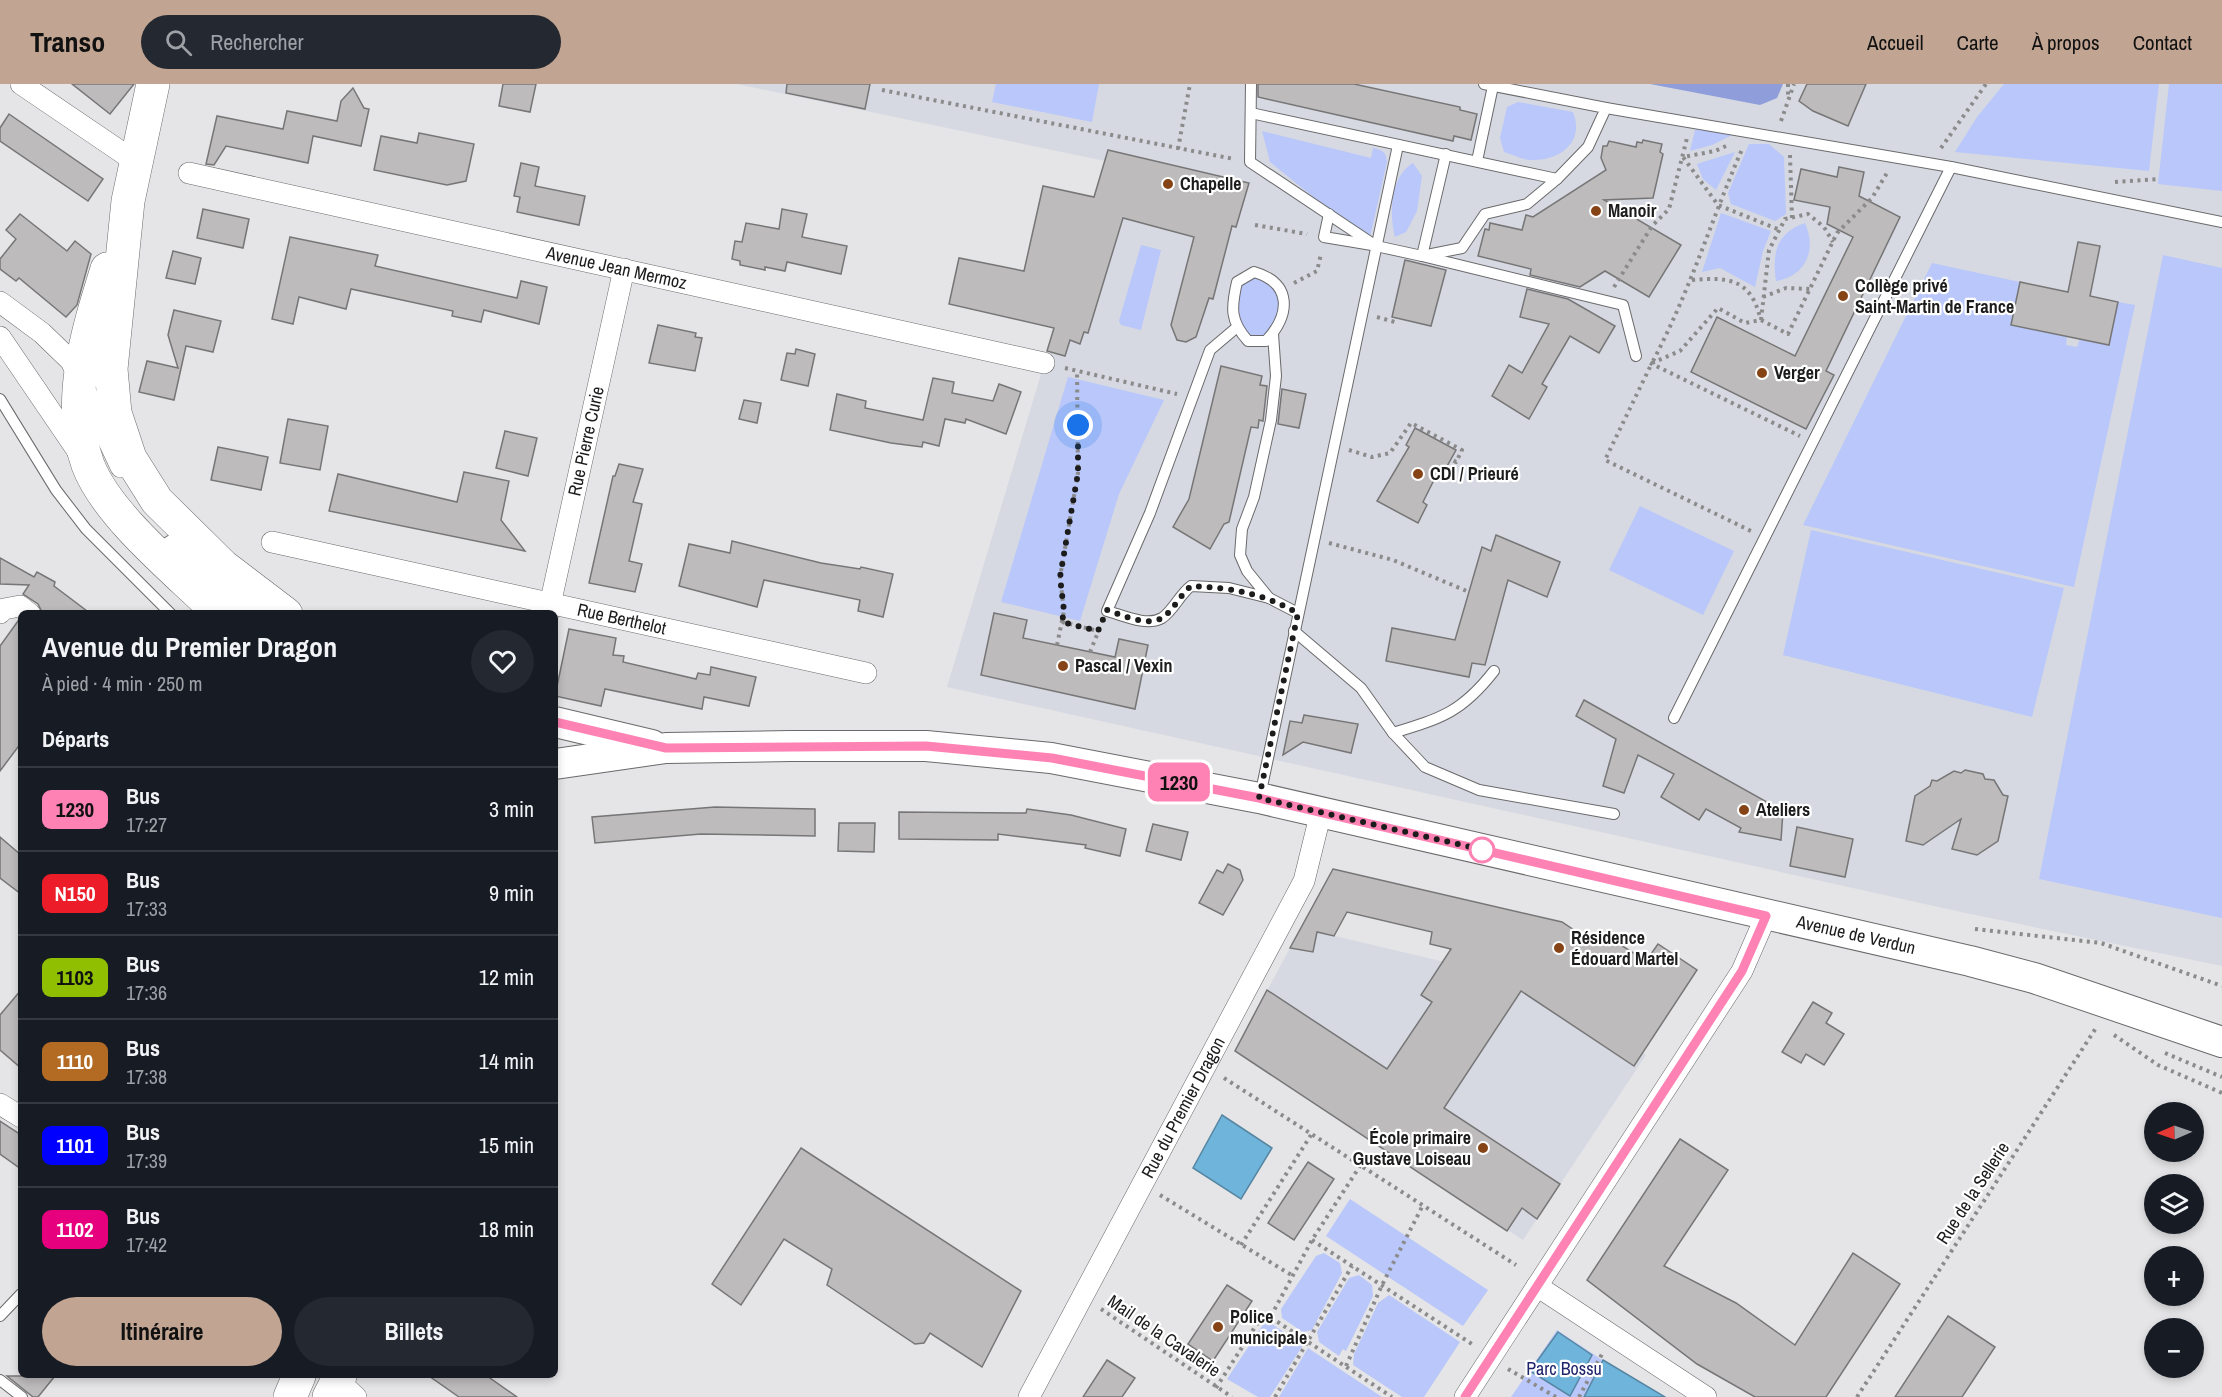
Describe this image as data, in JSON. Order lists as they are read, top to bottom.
{
  "streets": {
    "main road": ["Avenue de Verdun"],
    "street": [
      "Avenue Jean Mermoz",
      "Rue Pierre Curie",
      "Rue Berthelot",
      "Rue du Premier Dragon"
    ],
    "path": ["Rue de la Sellerie", "Mail de la Cavalerie"]
  },
  "crossings": [
    ["Avenue Jean Mermoz", "Rue Pierre Curie"],
    ["Rue Pierre Curie", "Rue Berthelot"],
    ["Avenue de Verdun", "Rue du Premier Dragon"],
    ["Avenue de Verdun", "Rue de la Sellerie"],
    ["Rue du Premier Dragon", "Mail de la Cavalerie"]
  ],
  "parks": ["Parc Bossu"],
  "places": [
    "Chapelle",
    "Manoir",
    "Collège privé Saint-Martin de France",
    "Verger",
    "CDI / Prieuré",
    "Pascal / Vexin",
    "Ateliers",
    "Résidence Édouard Martel",
    "École primaire Gustave Loiseau",
    "Police municipale"
  ],
  "lines": ["bus line 1230"],
  "north": "left",
  "page": {
    "header": "Transo",
    "search": "Rechercher",
    "nav": [
      "Accueil",
      "Carte",
      "À propos",
      "Contact"
    ],
    "on_map": "1230",
    "heading": [
      ["Avenue du Premier Dragon", "À pied · 4 min · 250 m"],
      "Départs"
    ],
    "list": [
      {
        "mark": "1230",
        "name": "Bus",
        "note": "17:27",
        "value": "3 min"
      },
      {
        "mark": "N150",
        "name": "Bus",
        "note": "17:33",
        "value": "9 min"
      },
      {
        "mark": "1103",
        "name": "Bus",
        "note": "17:36",
        "value": "12 min"
      },
      {
        "mark": "1110",
        "name": "Bus",
        "note": "17:38",
        "value": "14 min"
      },
      {
        "mark": "1101",
        "name": "Bus",
        "note": "17:39",
        "value": "15 min"
      },
      {
        "mark": "1102",
        "name": "Bus",
        "note": "17:42",
        "value": "18 min"
      }
    ],
    "map_buttons": ["+", "−"],
    "buttons": ["Itinéraire", "Billets"]
  }
}
